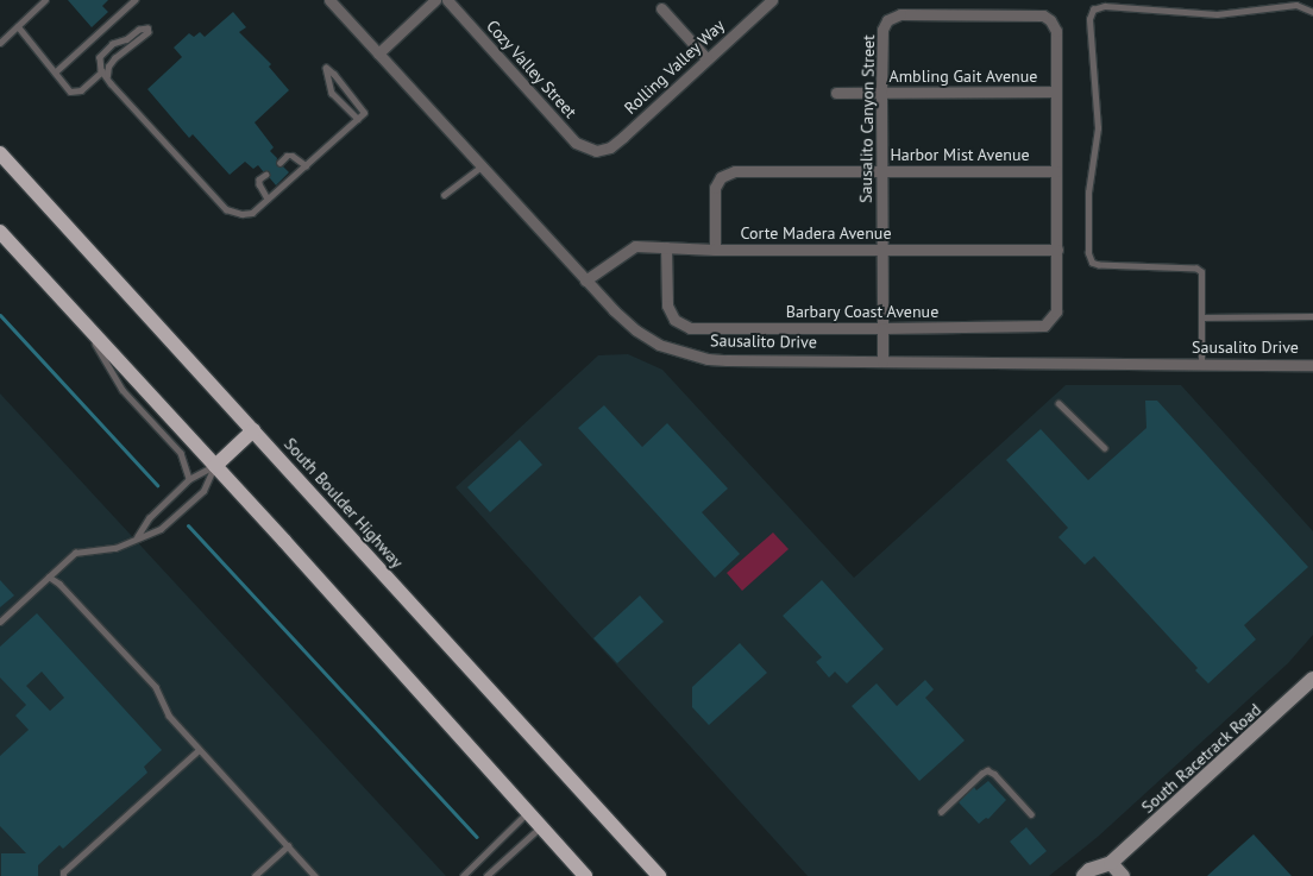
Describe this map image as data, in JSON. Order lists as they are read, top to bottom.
{
  "streets": {
    "main road": ["South Boulder Highway", "South Racetrack Road"],
    "street": [
      "Rolling Valley Way",
      "Cozy Valley Street",
      "Ambling Gait Avenue",
      "Sausalito Canyon Street",
      "Harbor Mist Avenue",
      "Corte Madera Avenue",
      "Barbary Coast Avenue",
      "Sausalito Drive"
    ]
  },
  "crossings": [
    ["Rolling Valley Way", "Cozy Valley Street"],
    ["Ambling Gait Avenue", "Sausalito Canyon Street"],
    ["Sausalito Canyon Street", "Harbor Mist Avenue"],
    ["Sausalito Canyon Street", "Corte Madera Avenue"],
    ["Sausalito Canyon Street", "Barbary Coast Avenue"],
    ["Sausalito Canyon Street", "Sausalito Drive"],
    ["Harbor Mist Avenue", "Corte Madera Avenue"],
    ["Corte Madera Avenue", "Barbary Coast Avenue"],
    ["Corte Madera Avenue", "Sausalito Drive"]
  ]
}
